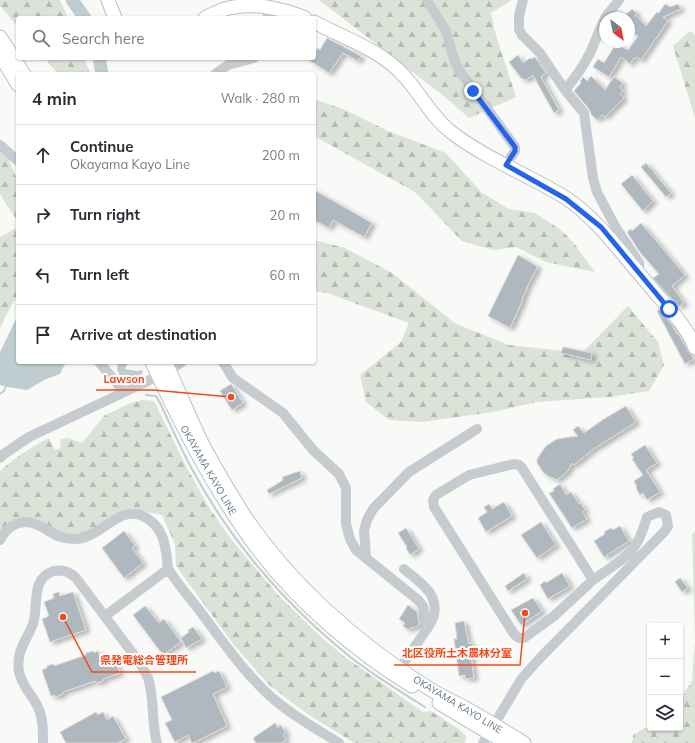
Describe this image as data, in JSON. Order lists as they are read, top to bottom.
{
  "streets": {
    "main road": ["OKAYAMA KAYO LINE"]
  },
  "places": ["Lawson", "北区役所土木農林分室", "県発電総合管理所"],
  "north": "bottom right",
  "page": {
    "search": "Search here",
    "heading": ["4 min", "Walk · 280 m"],
    "list": [
      ["Continue", "Okayama Kayo Line", "200 m"],
      ["Turn right", "20 m"],
      ["Turn left", "60 m"],
      "Arrive at destination"
    ],
    "map_buttons": ["+", "−"]
  }
}
